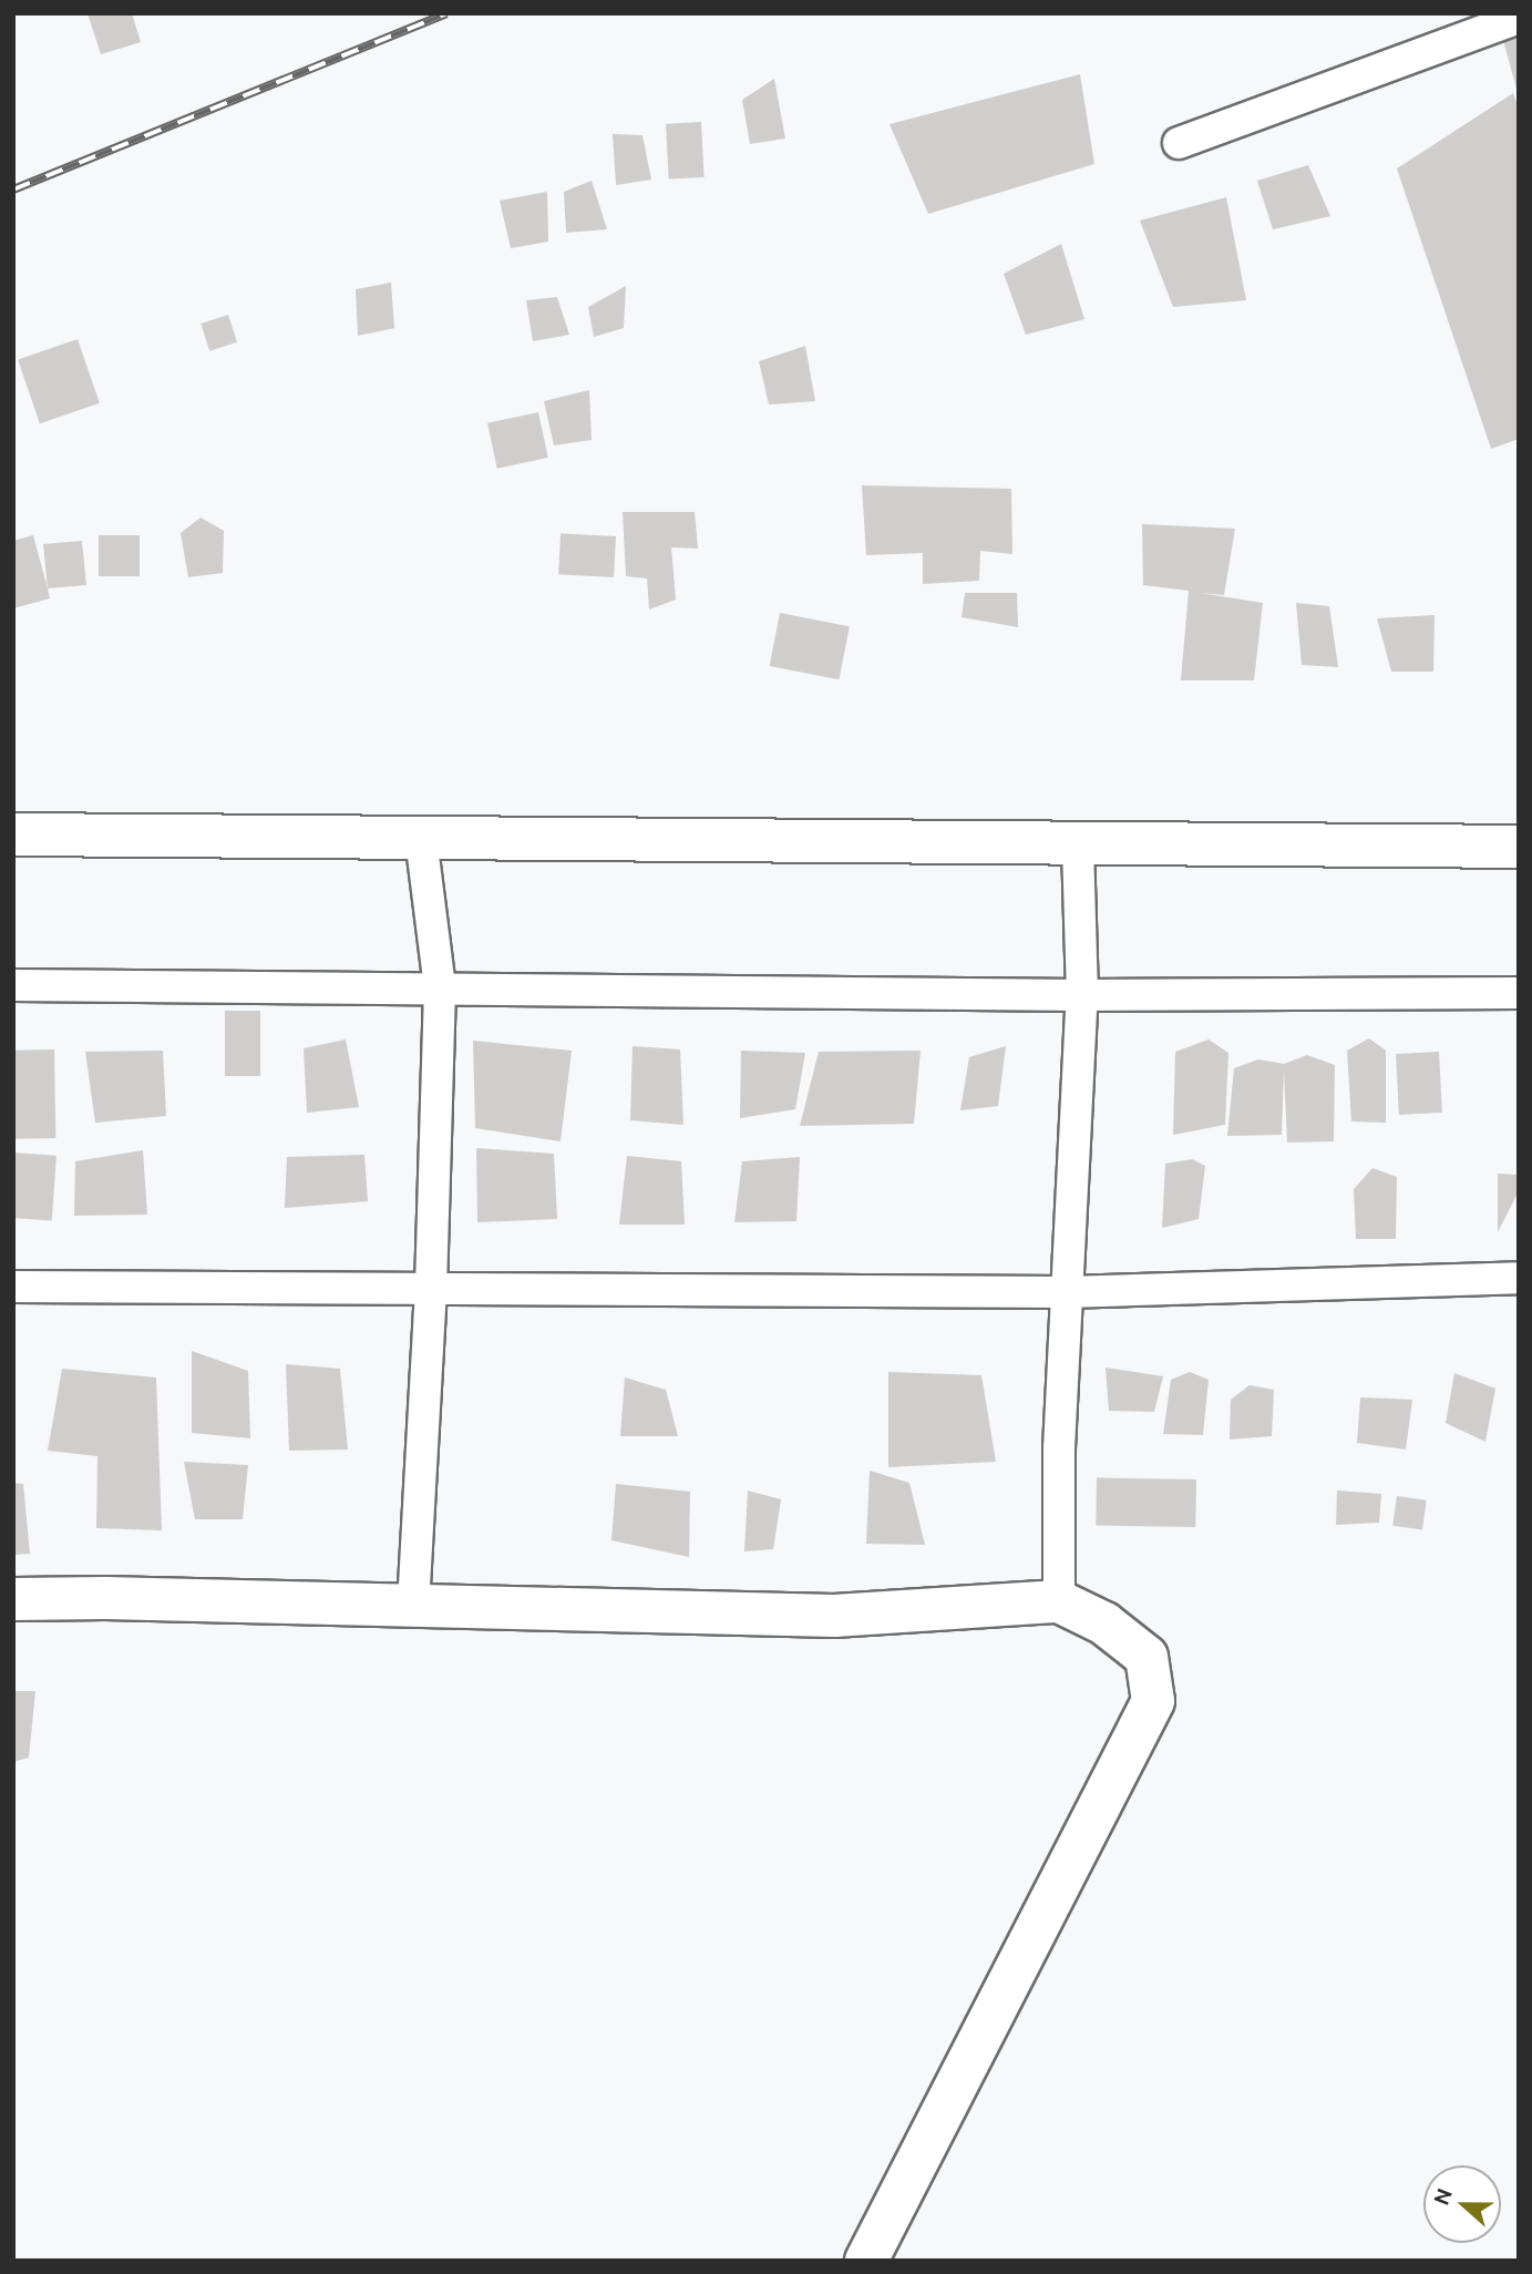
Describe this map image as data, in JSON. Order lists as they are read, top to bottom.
{
  "north": "left"
}
